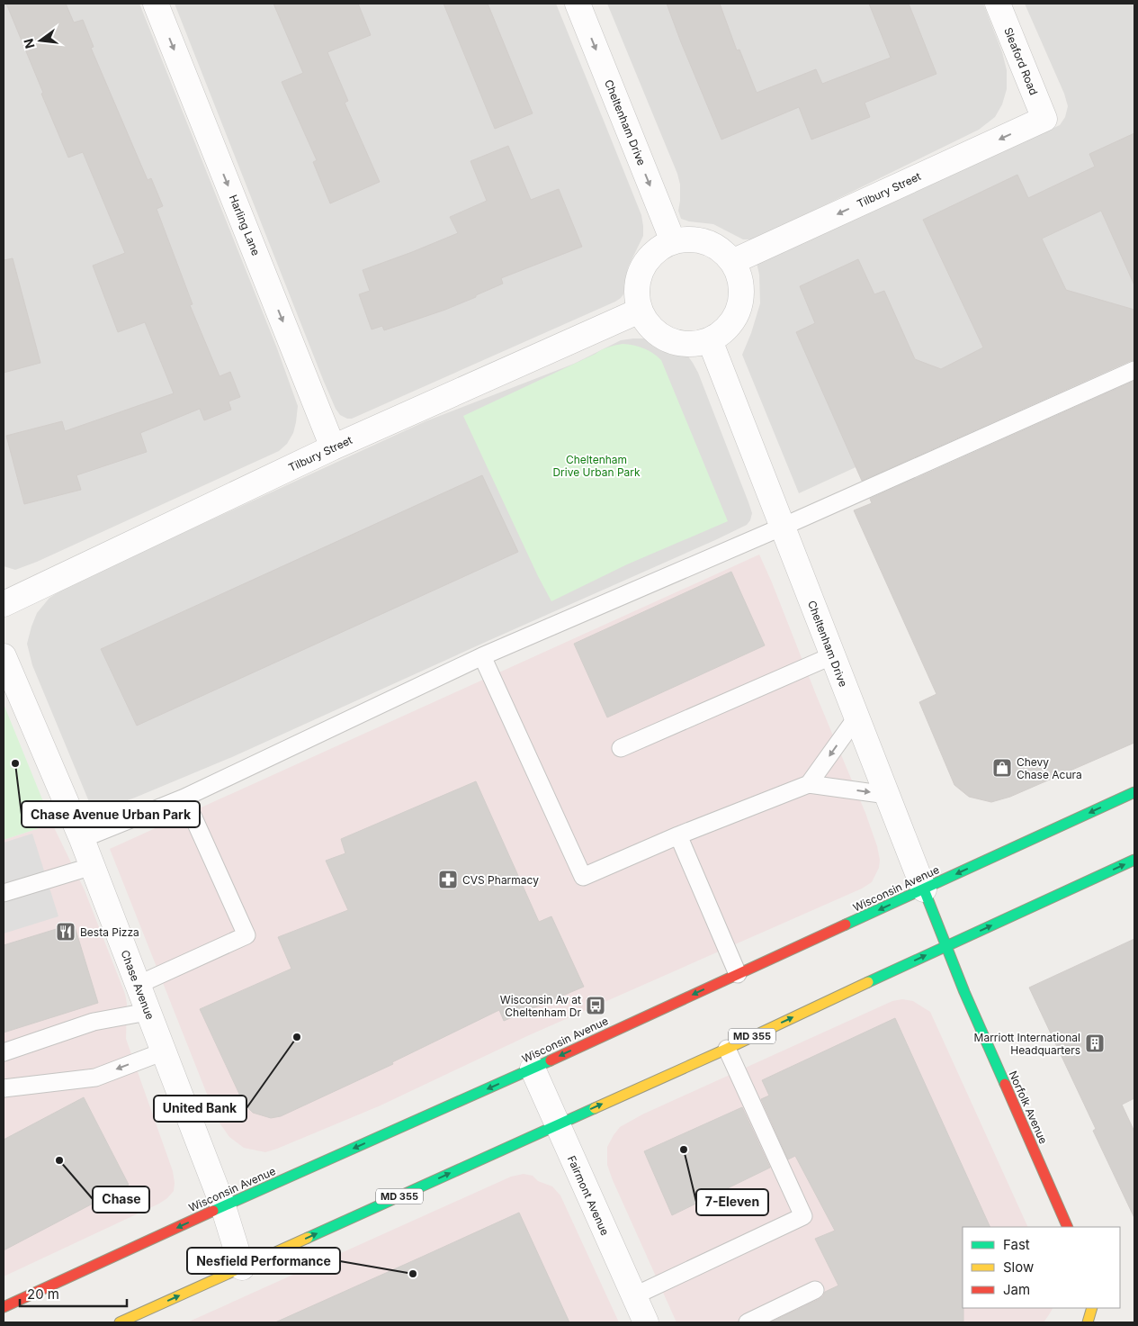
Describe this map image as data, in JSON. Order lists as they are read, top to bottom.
{
  "streets": {
    "main road": [
      "Cheltenham Drive",
      "Wisconsin Avenue",
      "MD 355",
      "Norfolk Avenue"
    ],
    "street": [
      "Sleaford Road",
      "Tilbury Street",
      "Harling Lane",
      "Chase Avenue",
      "Fairmont Avenue"
    ]
  },
  "crossings": [
    ["Sleaford Road", "Tilbury Street"],
    ["Cheltenham Drive", "Tilbury Street"],
    ["Cheltenham Drive", "Wisconsin Avenue"],
    ["Cheltenham Drive", "MD 355"],
    ["Cheltenham Drive", "Norfolk Avenue"],
    ["Tilbury Street", "Harling Lane"],
    ["Wisconsin Avenue", "Chase Avenue"],
    ["Wisconsin Avenue", "Fairmont Avenue"],
    ["Chase Avenue", "MD 355"],
    ["MD 355", "Norfolk Avenue"],
    ["MD 355", "Fairmont Avenue"]
  ],
  "one_way": ["Harling Lane"],
  "parks": ["Cheltenham Drive Urban Park"],
  "places": {
    "other": [
      "Chase Avenue Urban Park",
      "United Bank",
      "7-Eleven",
      "Chase",
      "Nesfield Performance"
    ],
    "shop": ["Chevy Chase Acura"],
    "pharmacy": ["CVS Pharmacy"],
    "restaurant": ["Besta Pizza"],
    "bus stop": ["Wisconsin Av at Cheltenham Dr"],
    "building": ["Marriott International Headquarters"]
  },
  "legend": ["Fast", "Slow", "Jam"],
  "scale_bar": "20 m",
  "north": "left"
}
